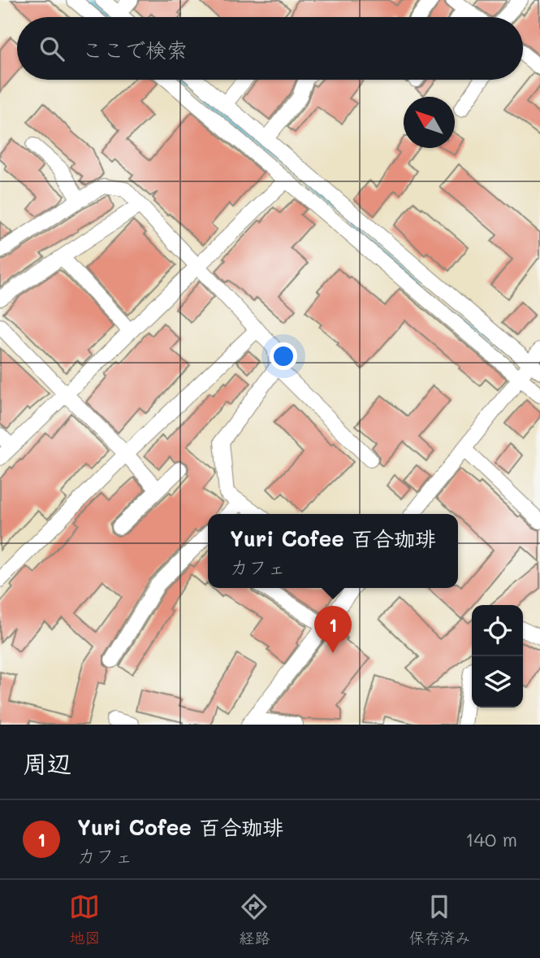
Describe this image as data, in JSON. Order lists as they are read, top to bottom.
{
  "north": "top left",
  "page": {
    "search": "ここで検索",
    "popup": ["Yuri Cofee 百合珈琲", "カフェ"],
    "pins": "1",
    "heading": "周辺",
    "list": [
      {
        "mark": "1",
        "name": "Yuri Cofee 百合珈琲",
        "note": "カフェ",
        "value": "140 m"
      }
    ],
    "nav": ["地図", "経路", "保存済み"]
  }
}
